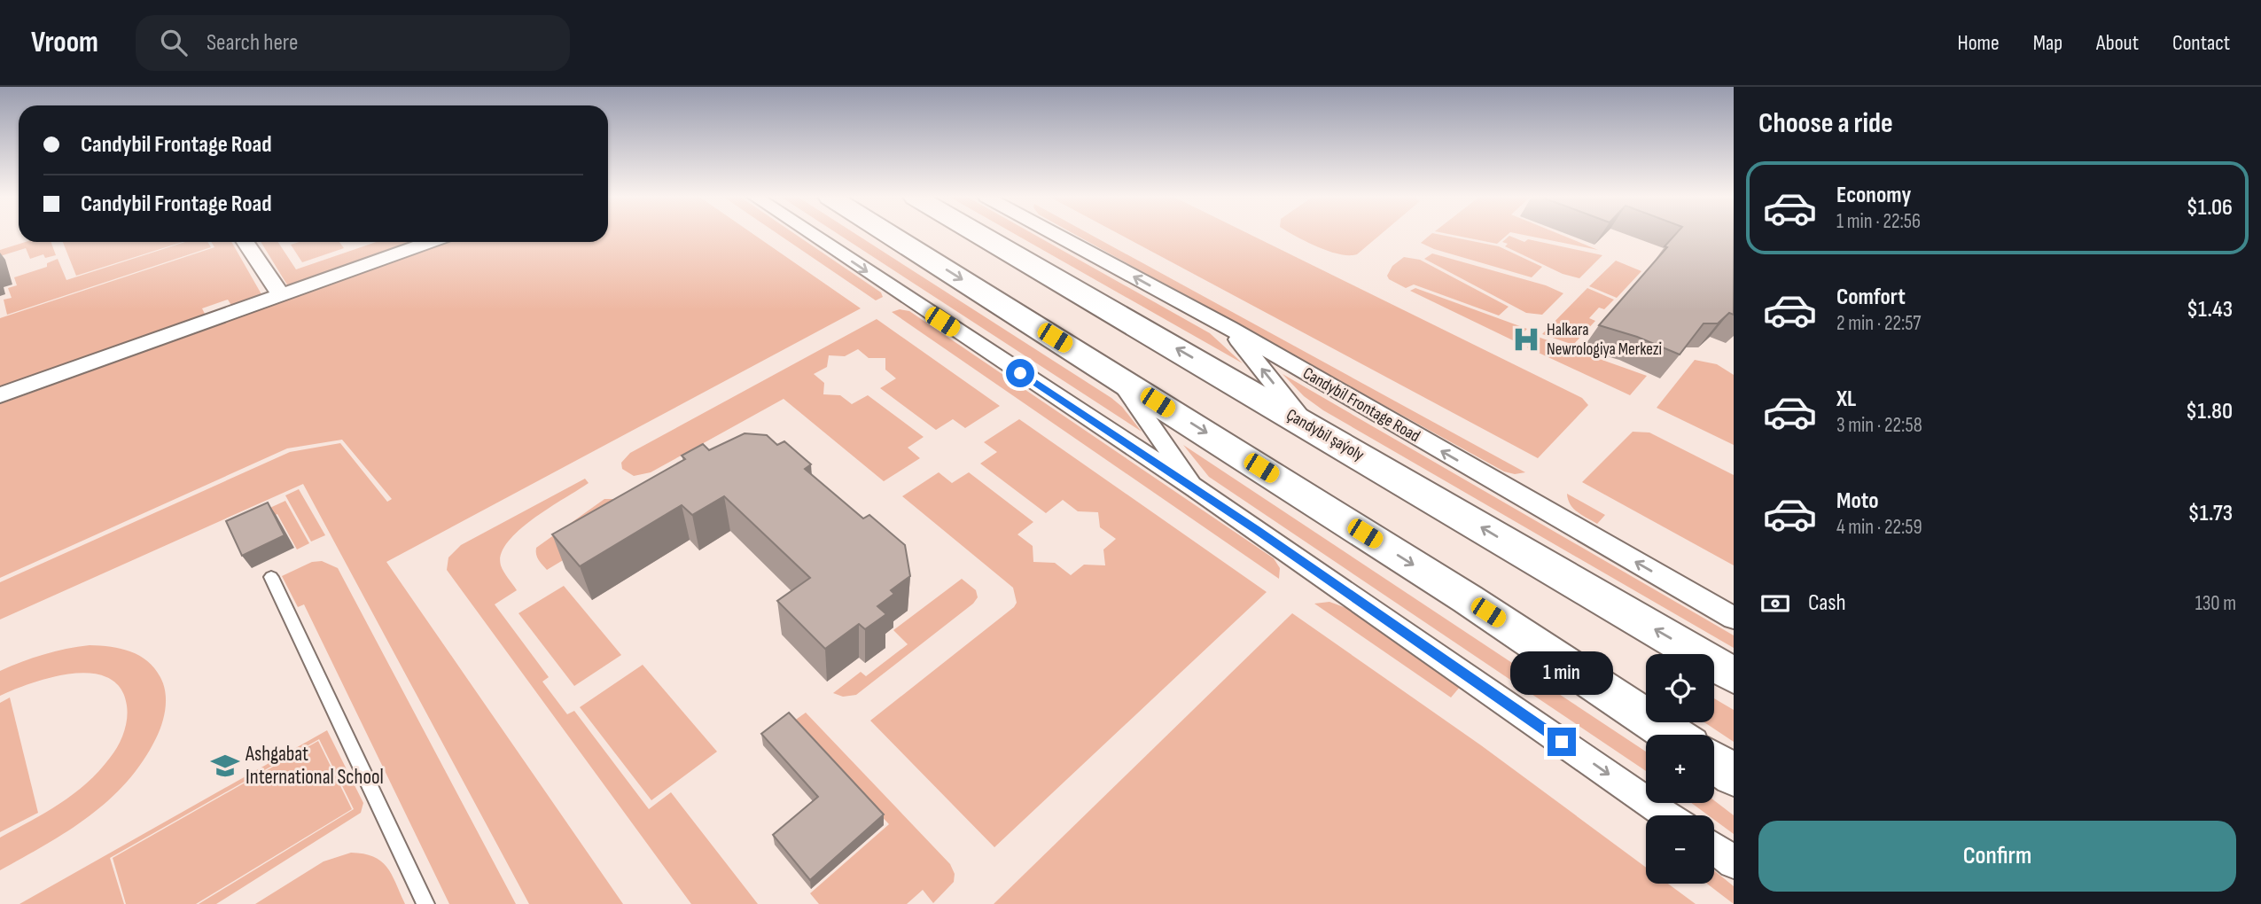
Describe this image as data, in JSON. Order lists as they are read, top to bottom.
{
  "streets": {
    "main road": ["Çandybil şaýoly"],
    "street": ["Candybil Frontage Road"]
  },
  "places": {
    "hospital": ["Halkara Newrologiya Merkezi"],
    "school or university": ["Ashgabat International School"]
  },
  "page": {
    "header": "Vroom",
    "search": "Search here",
    "nav": [
      "Home",
      "Map",
      "About",
      "Contact"
    ],
    "heading": "Choose a ride",
    "banner": ["Candybil Frontage Road", "Candybil Frontage Road"],
    "list": [
      {
        "name": "Economy",
        "note": "1 min · 22:56",
        "value": "$1.06"
      },
      {
        "name": "Comfort",
        "note": "2 min · 22:57",
        "value": "$1.43"
      },
      {
        "name": "XL",
        "note": "3 min · 22:58",
        "value": "$1.80"
      },
      {
        "name": "Moto",
        "note": "4 min · 22:59",
        "value": "$1.73"
      }
    ],
    "pay": ["Cash", "130 m"],
    "bubble": "1 min",
    "map_buttons": ["+", "−"],
    "buttons": "Confirm"
  }
}
